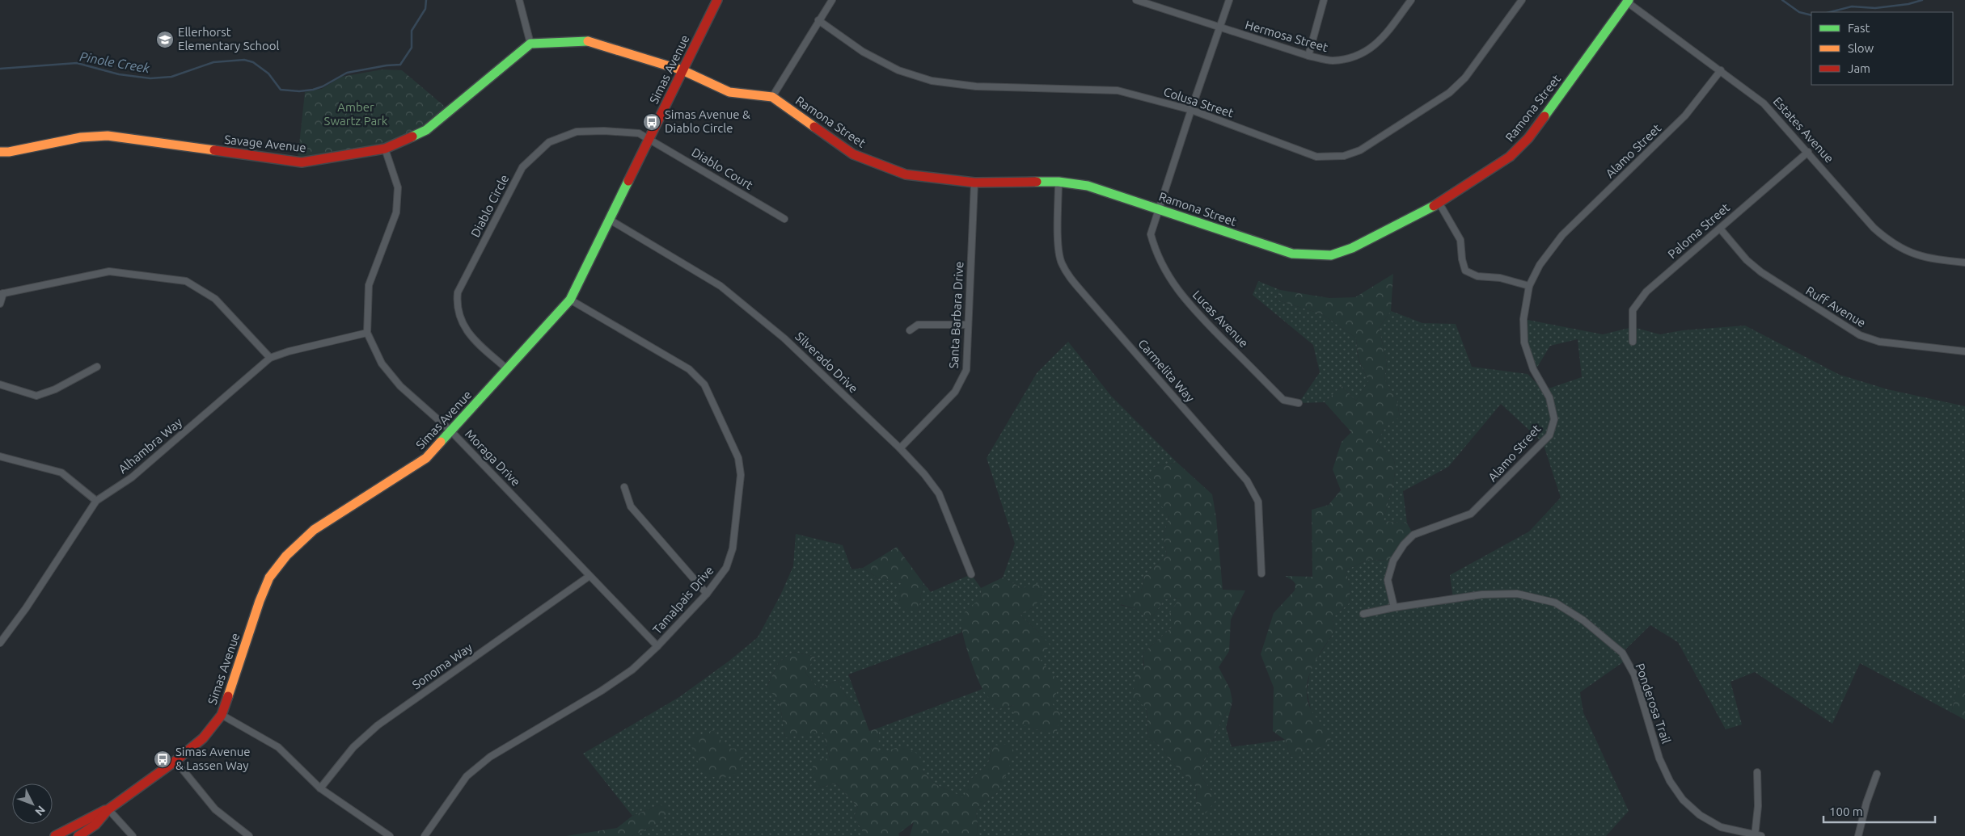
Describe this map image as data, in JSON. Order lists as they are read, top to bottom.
{
  "streets": {
    "street": [
      "Hermosa Street",
      "Simas Avenue",
      "Colusa Street",
      "Ramona Street",
      "Estates Avenue",
      "Savage Avenue",
      "Alamo Street",
      "Diablo Court",
      "Diablo Circle",
      "Paloma Street",
      "Ruff Avenue",
      "Santa Barbara Drive",
      "Lucas Avenue",
      "Silverado Drive",
      "Carmelita Way",
      "Alhambra Way",
      "Moraga Drive",
      "Tamalpais Drive",
      "Sonoma Way",
      "Ponderosa Trail"
    ]
  },
  "crossings": [
    ["Hermosa Street", "Lucas Avenue"],
    ["Simas Avenue", "Ramona Street"],
    ["Simas Avenue", "Diablo Court"],
    ["Simas Avenue", "Diablo Circle"],
    ["Simas Avenue", "Silverado Drive"],
    ["Simas Avenue", "Moraga Drive"],
    ["Simas Avenue", "Tamalpais Drive"],
    ["Colusa Street", "Lucas Avenue"],
    ["Ramona Street", "Estates Avenue"],
    ["Ramona Street", "Santa Barbara Drive"],
    ["Ramona Street", "Lucas Avenue"],
    ["Ramona Street", "Carmelita Way"],
    ["Estates Avenue", "Alamo Street"],
    ["Estates Avenue", "Paloma Street"],
    ["Savage Avenue", "Moraga Drive"],
    ["Alamo Street", "Ponderosa Trail"],
    ["Diablo Court", "Diablo Circle"],
    ["Paloma Street", "Ruff Avenue"],
    ["Santa Barbara Drive", "Silverado Drive"],
    ["Alhambra Way", "Moraga Drive"],
    ["Moraga Drive", "Tamalpais Drive"],
    ["Moraga Drive", "Sonoma Way"]
  ],
  "water": ["Pinole Creek"],
  "parks": ["Amber Swartz Park"],
  "places": {
    "school or university": ["Ellerhorst Elementary School"],
    "bus stop": ["Simas Avenue & Diablo Circle", "Simas Avenue & Lassen Way"]
  },
  "legend": ["Fast", "Slow", "Jam"],
  "scale_bar": "100 m",
  "north": "bottom right"
}
